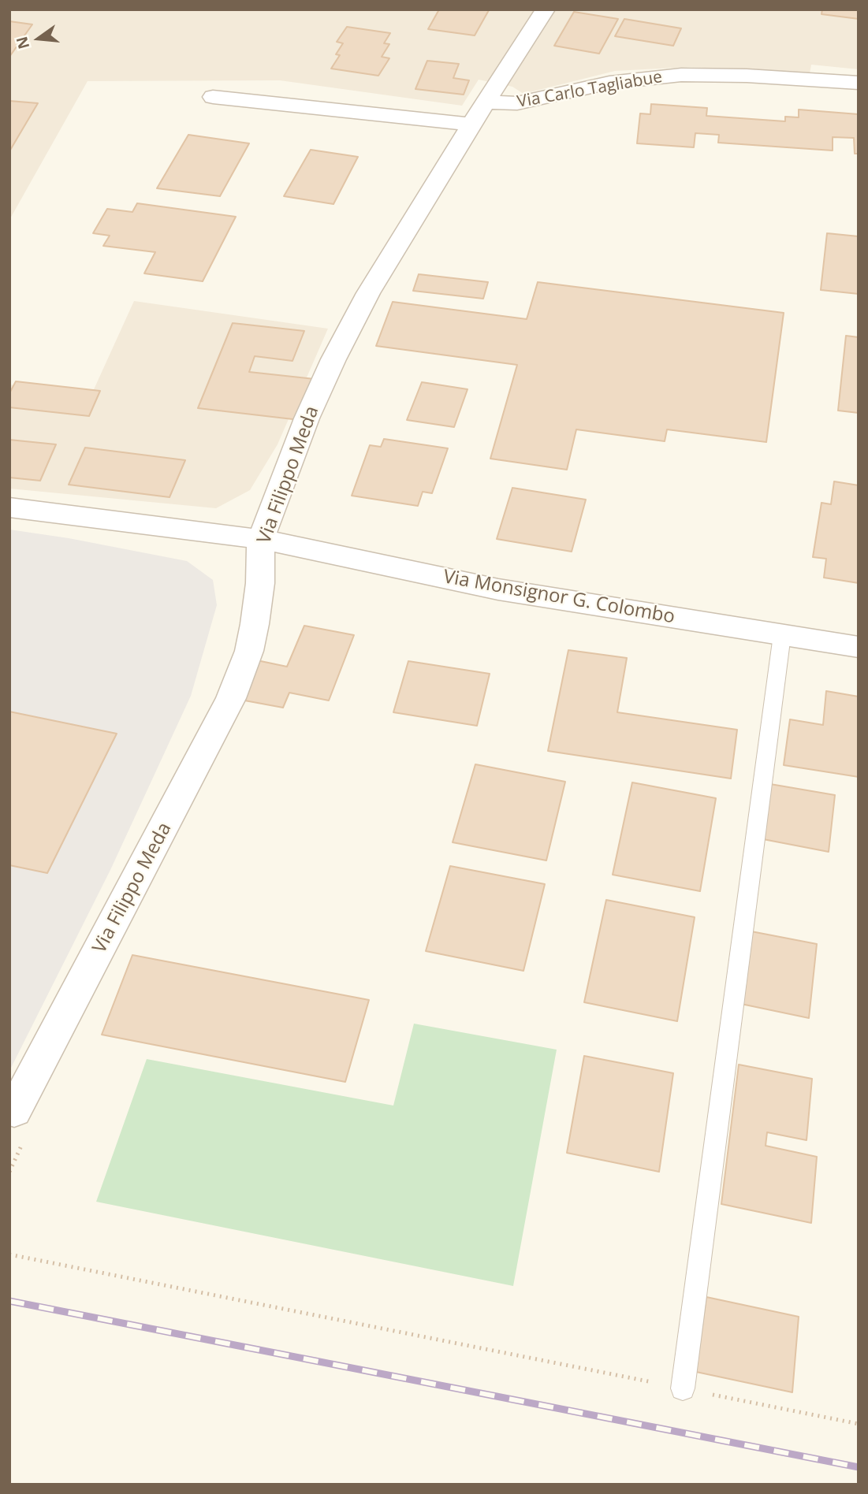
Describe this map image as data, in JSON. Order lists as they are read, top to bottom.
{
  "streets": {
    "street": ["Via Carlo Tagliabue", "Via Filippo Meda", "Via Monsignor G. Colombo"]
  },
  "crossings": [
    ["Via Carlo Tagliabue", "Via Filippo Meda"],
    ["Via Filippo Meda", "Via Monsignor G. Colombo"]
  ],
  "north": "left"
}
